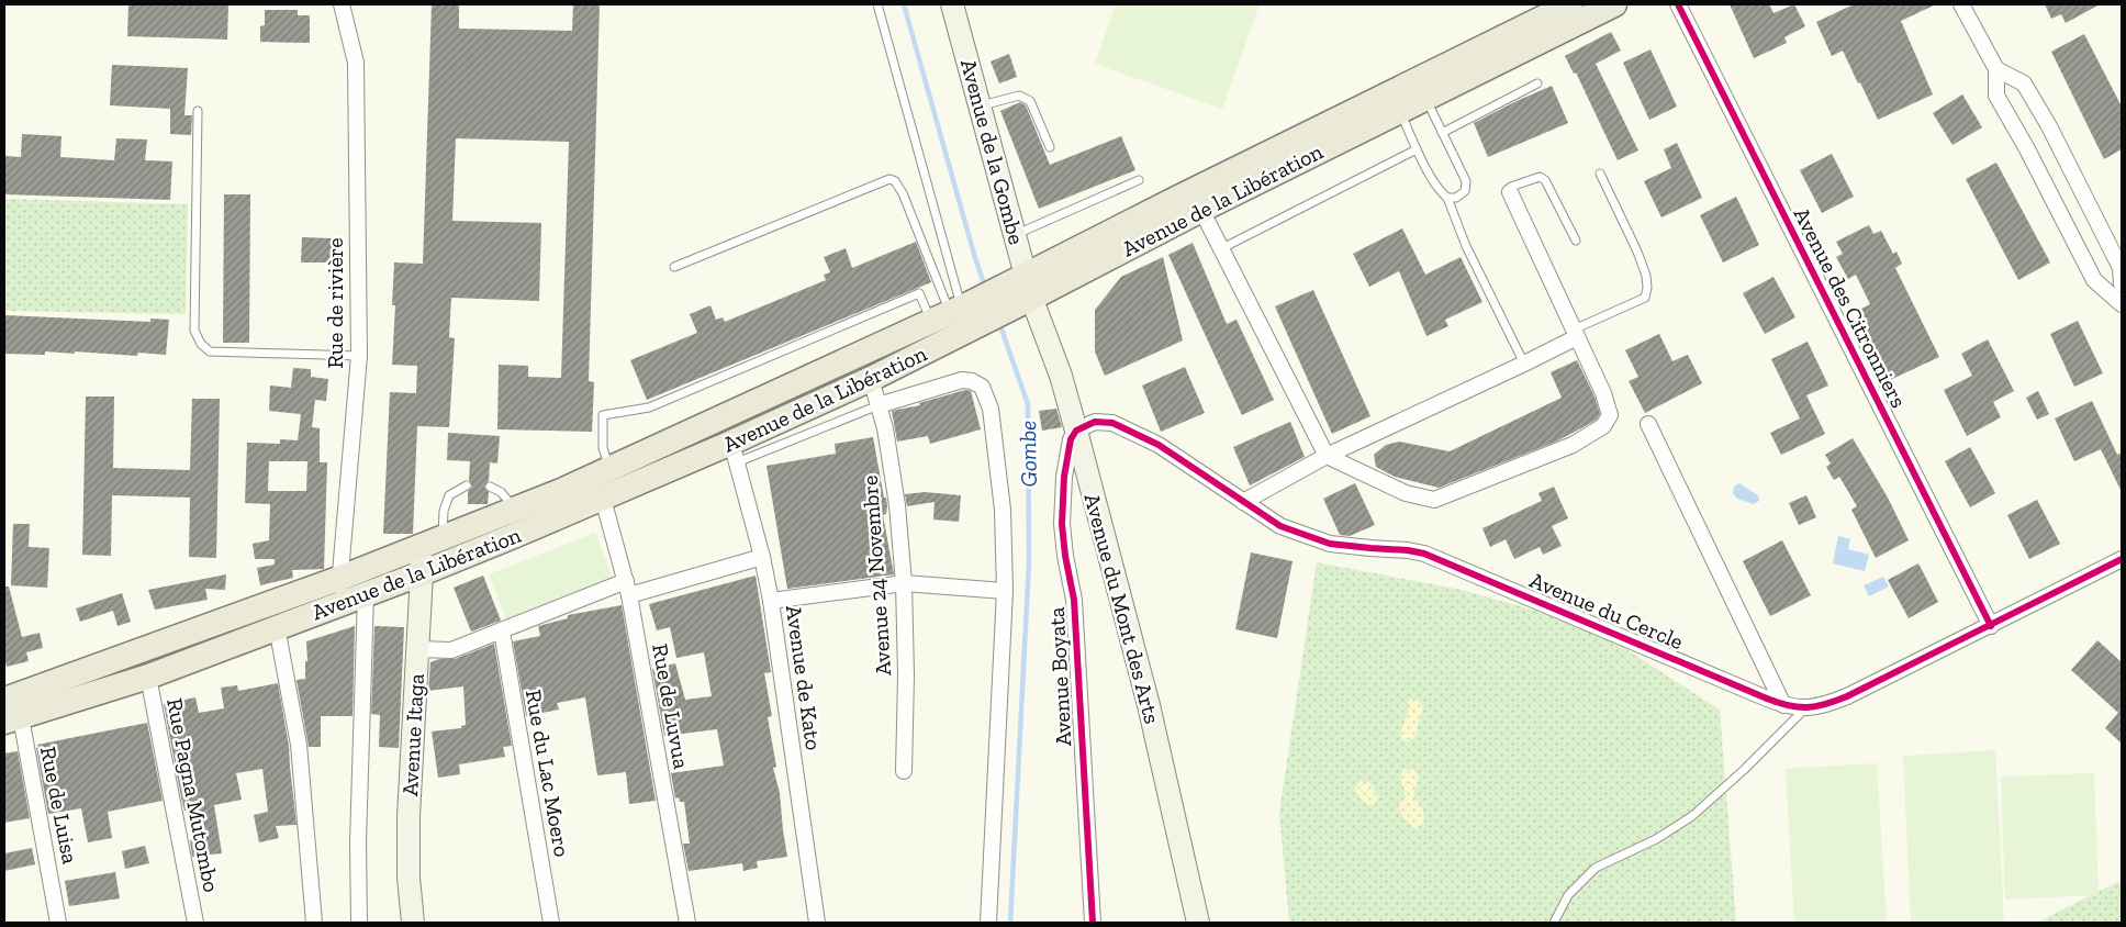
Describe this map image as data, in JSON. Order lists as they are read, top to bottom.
{
  "streets": {
    "main road": ["Avenue de la Libération"],
    "street": [
      "Avenue de la Gombe",
      "Rue de rivière",
      "Avenue des Citronniers",
      "Avenue 24 Novembre",
      "Avenue du Mont des Arts",
      "Avenue du Cercle",
      "Avenue Boyata",
      "Avenue de Kato",
      "Rue de Luvua",
      "Avenue Itaga",
      "Rue du Lac Moero",
      "Rue Pagna Mutombo",
      "Rue de Luisa"
    ]
  },
  "crossings": [
    ["Avenue de la Gombe", "Avenue de la Libération"],
    ["Avenue de la Gombe", "Avenue du Mont des Arts"],
    ["Avenue de la Libération", "Rue de rivière"],
    ["Avenue de la Libération", "Avenue 24 Novembre"],
    ["Avenue de la Libération", "Avenue du Mont des Arts"],
    ["Avenue de la Libération", "Avenue de Kato"],
    ["Avenue de la Libération", "Rue de Luvua"],
    ["Avenue de la Libération", "Avenue Itaga"],
    ["Avenue de la Libération", "Rue Pagna Mutombo"],
    ["Avenue de la Libération", "Rue de Luisa"],
    ["Avenue des Citronniers", "Avenue du Cercle"],
    ["Avenue du Mont des Arts", "Avenue du Cercle"],
    ["Avenue du Mont des Arts", "Avenue Boyata"],
    ["Avenue du Cercle", "Avenue Boyata"]
  ],
  "water": ["Gombe"]
}
